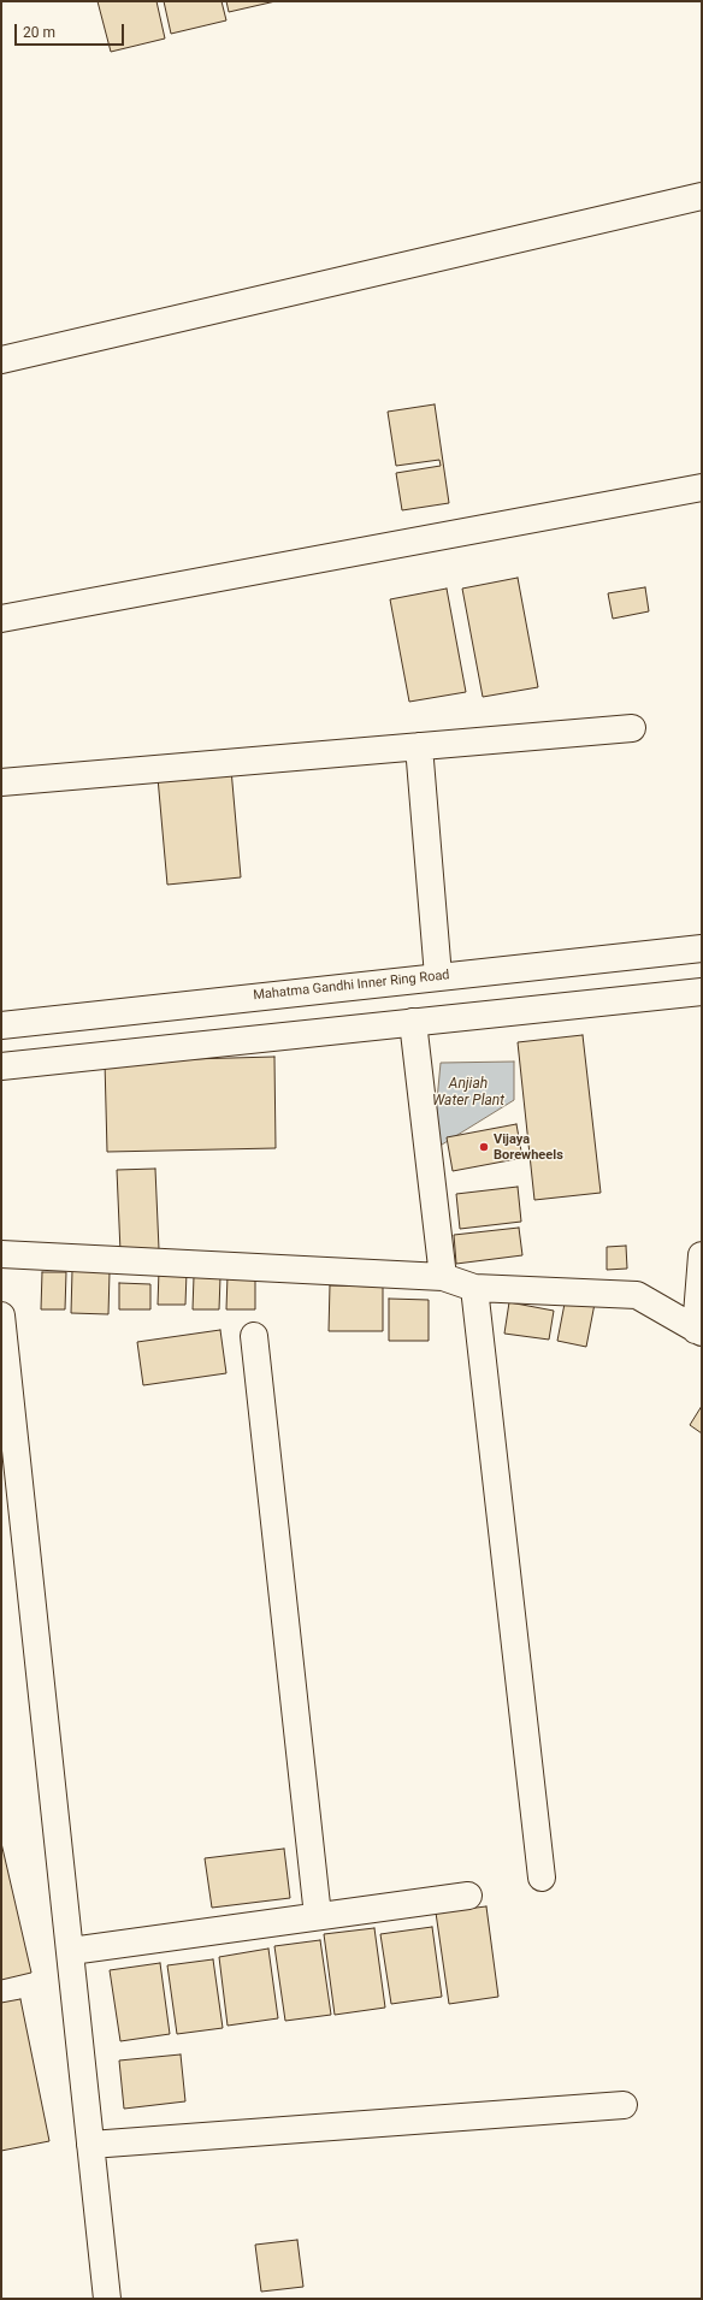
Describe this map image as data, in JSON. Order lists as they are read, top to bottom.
{
  "streets": {
    "street": ["Mahatma Gandhi Inner Ring Road"]
  },
  "water": ["Anjiah Water Plant"],
  "places": ["Vijaya Borewheels"],
  "scale_bar": "20 m"
}
